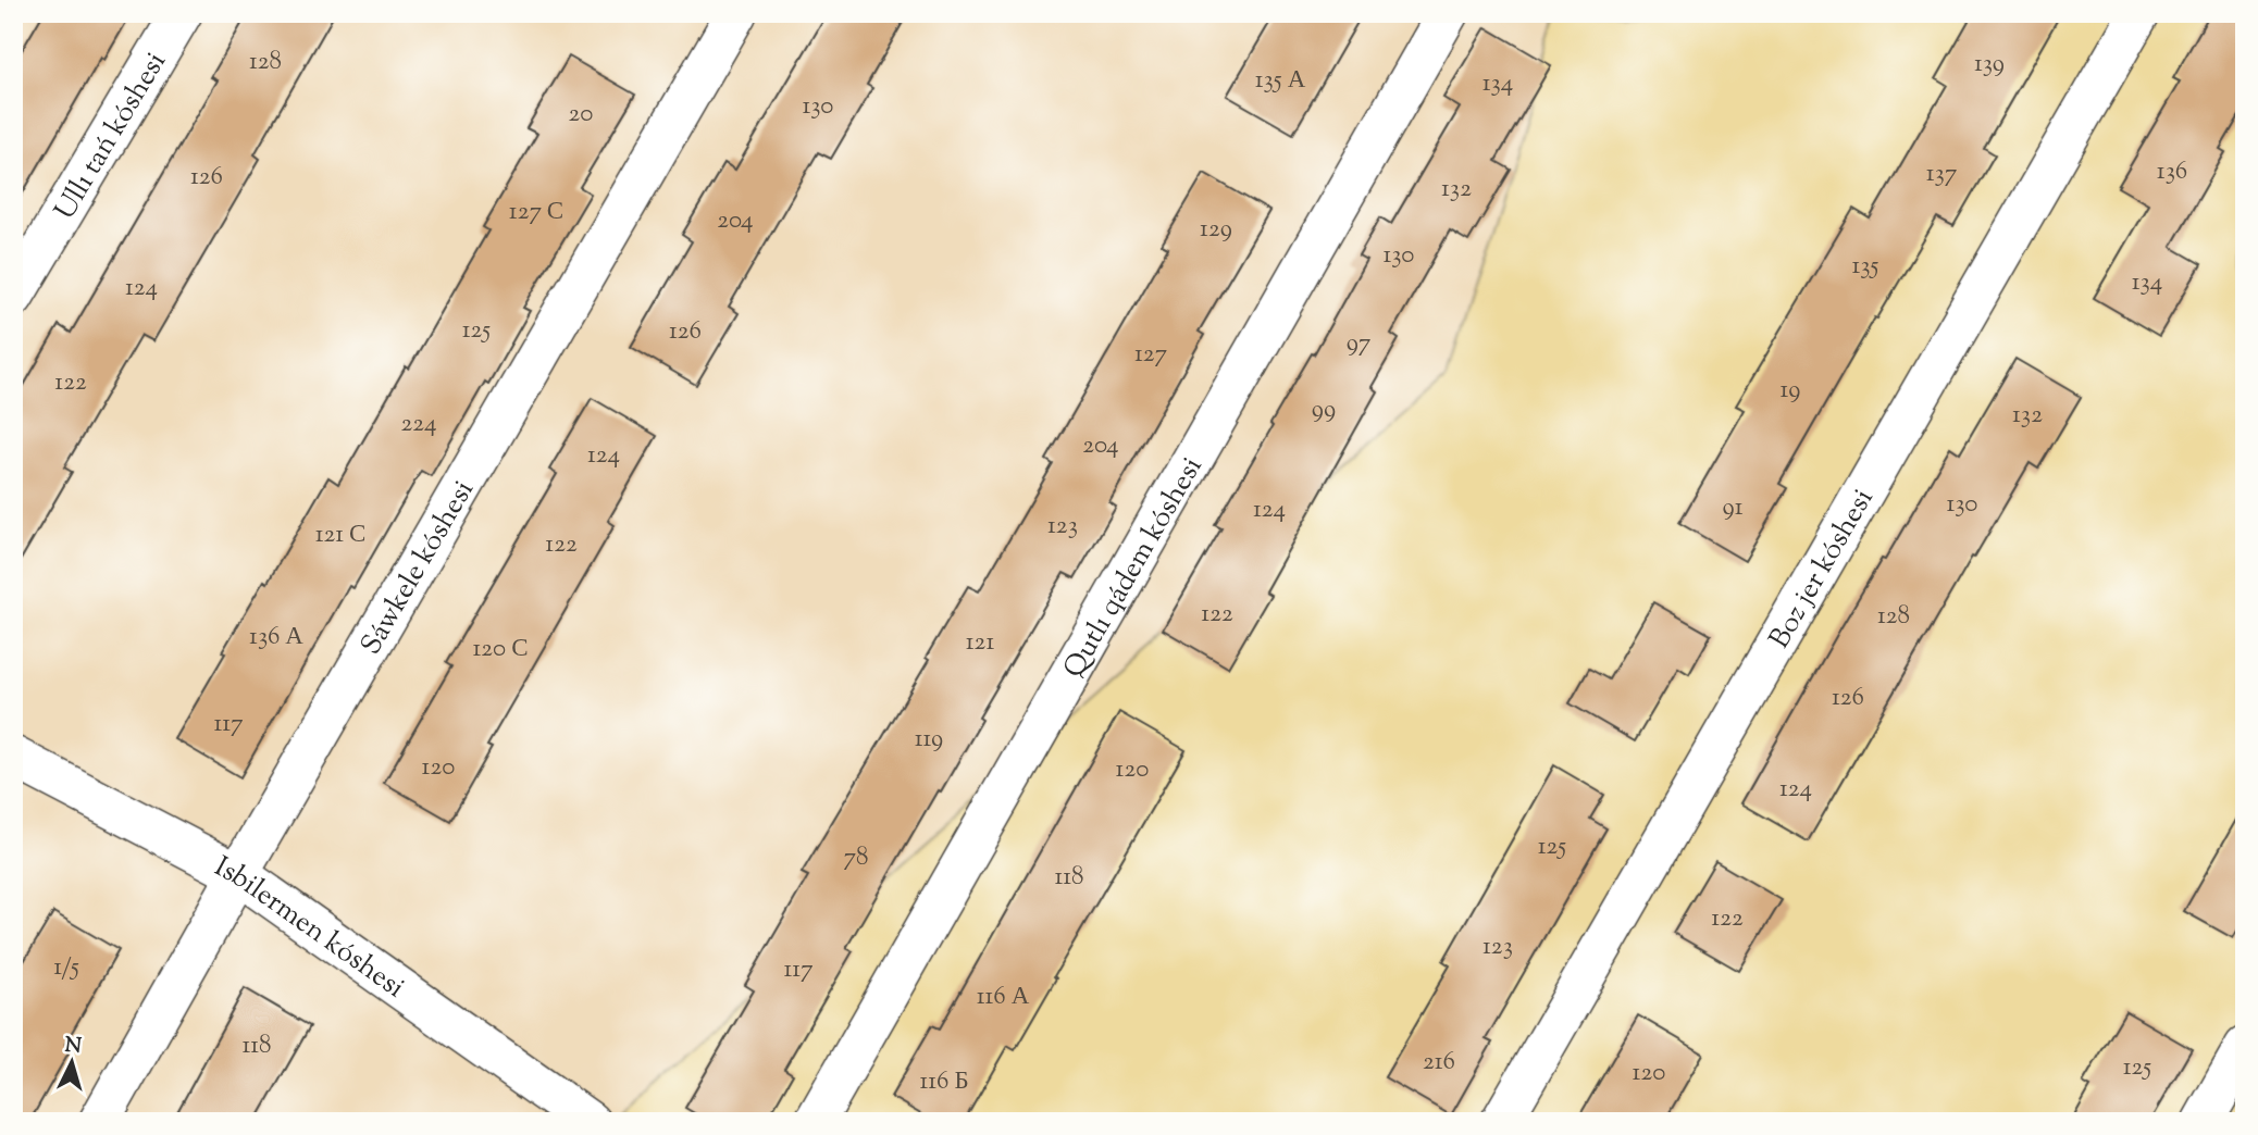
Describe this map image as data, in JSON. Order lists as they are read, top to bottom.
{
  "streets": {
    "street": [
      "Ullı tań kóshesi",
      "Sáwkele kóshesi",
      "Qutlı qádem kóshesi",
      "Boz jer kóshesi",
      "Isbilermen kóshesi"
    ]
  },
  "crossings": [
    ["Sáwkele kóshesi", "Isbilermen kóshesi"]
  ],
  "house_numbers": [
    "128",
    "139",
    "135 А",
    "134",
    "130",
    "20",
    "136",
    "137",
    "126",
    "132",
    "127 С",
    "204",
    "129",
    "130",
    "135",
    "134",
    "124",
    "125",
    "126",
    "97",
    "127",
    "122",
    "19",
    "99",
    "132",
    "224",
    "204",
    "124",
    "130",
    "91",
    "124",
    "123",
    "121 С",
    "122",
    "122",
    "128",
    "136 А",
    "121",
    "120 С",
    "126",
    "117",
    "119",
    "120",
    "120",
    "124",
    "125",
    "78",
    "118",
    "122",
    "123",
    "1/5",
    "117",
    "116 А",
    "118",
    "216",
    "125",
    "120",
    "116 Б"
  ],
  "north": "top"
}
